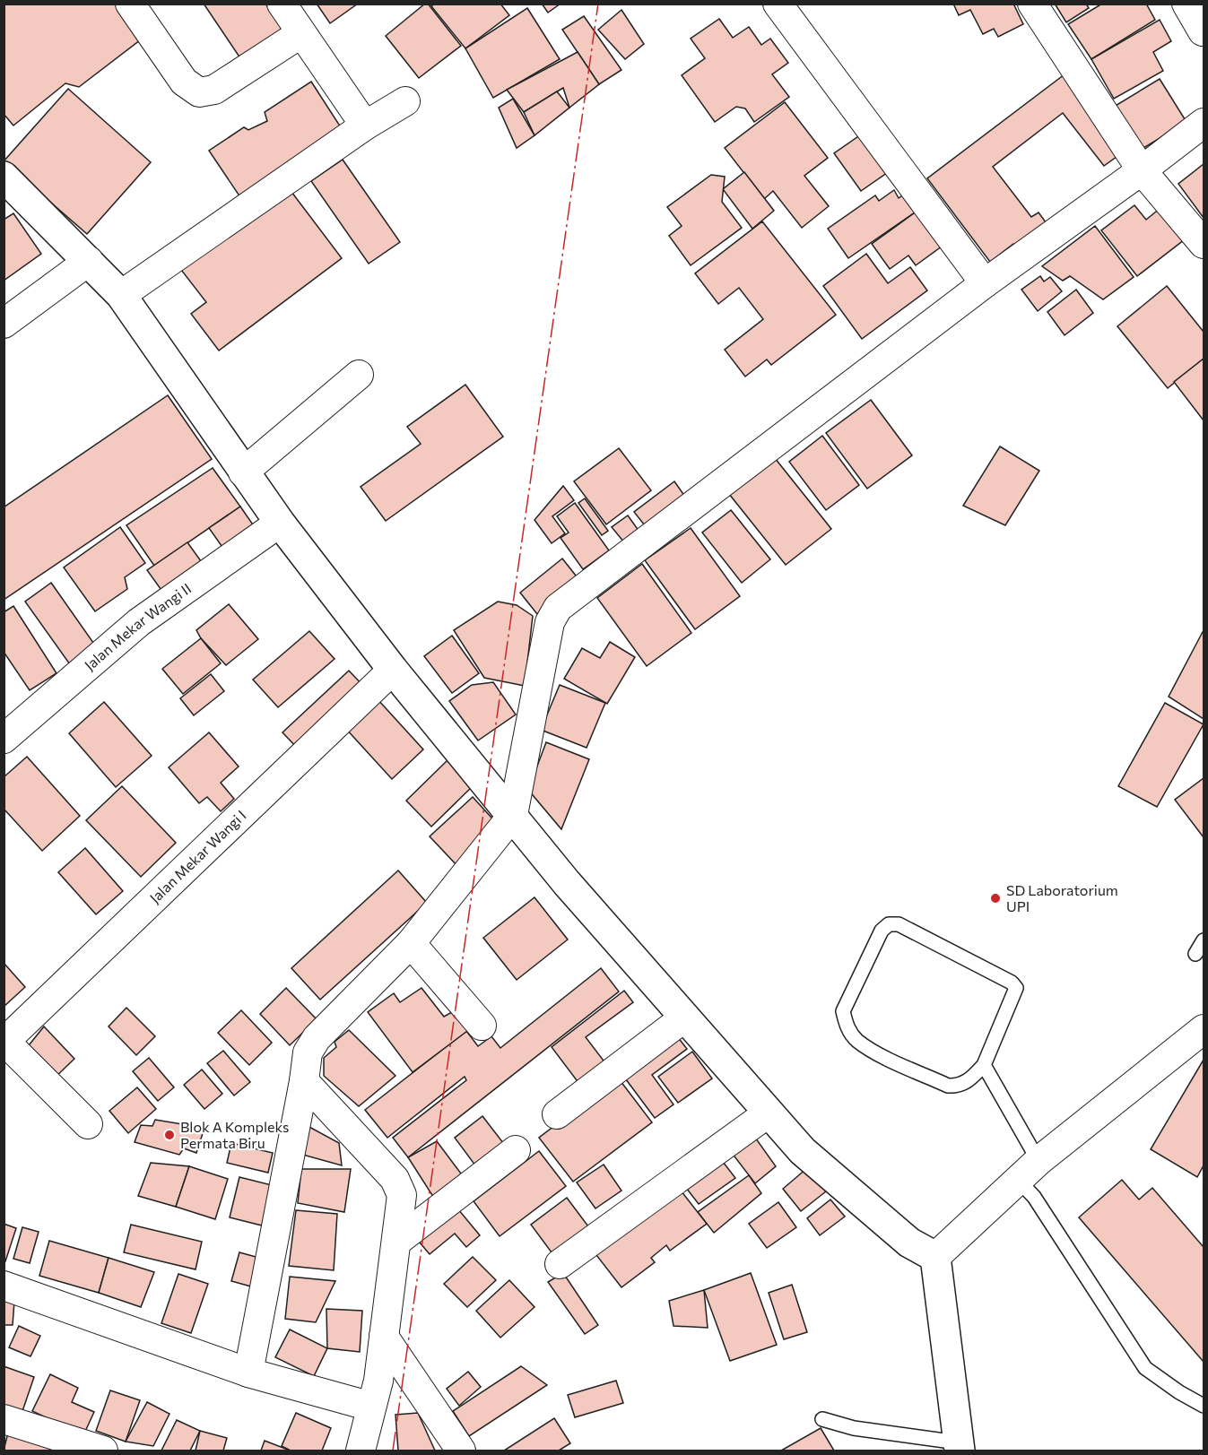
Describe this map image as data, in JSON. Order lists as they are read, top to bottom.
{
  "streets": {
    "street": ["Jalan Mekar Wangi II", "Jalan Mekar Wangi I"]
  },
  "places": ["SD Laboratorium UPI", "Blok A Kompleks Permata Biru"]
}
